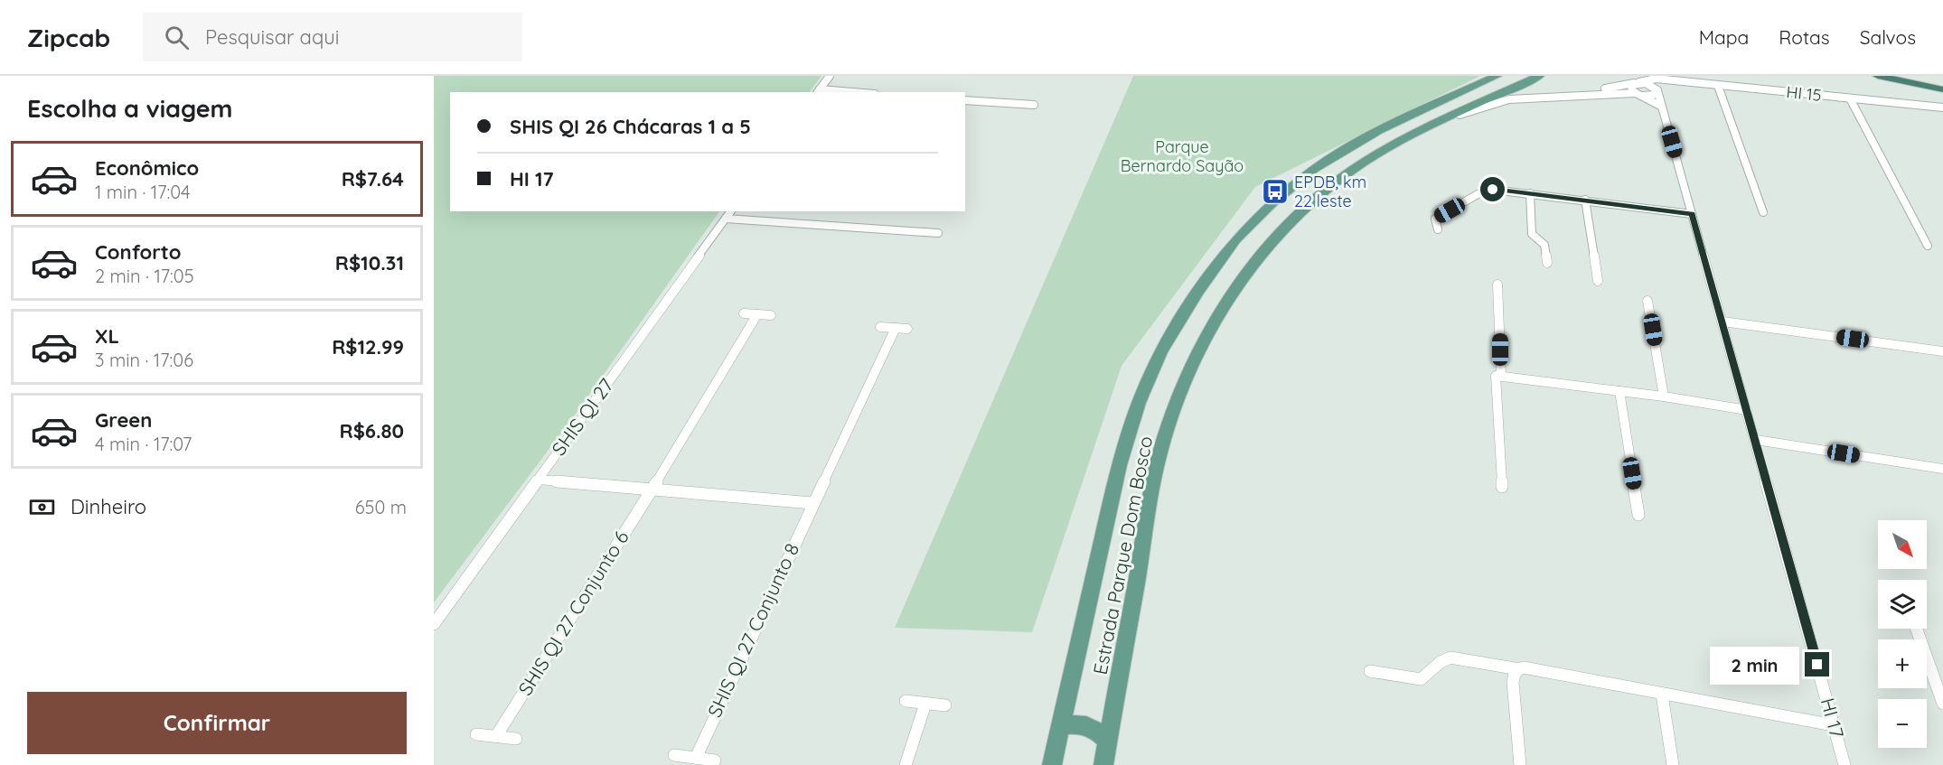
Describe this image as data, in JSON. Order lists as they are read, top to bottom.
{
  "streets": {
    "main road": ["Estrada Parque Dom Bosco"],
    "street": [
      "HI 15",
      "SHIS QI 27",
      "SHIS QI 27 Conjunto 6",
      "SHIS QI 27 Conjunto 8",
      "HI 17"
    ]
  },
  "parks": ["Parque Bernardo Sayão"],
  "places": {
    "bus stop": ["EPDB, km 22 leste"]
  },
  "north": "bottom right",
  "page": {
    "header": "Zipcab",
    "search": "Pesquisar aqui",
    "nav": ["Mapa", "Rotas", "Salvos"],
    "heading": "Escolha a viagem",
    "banner": ["SHIS QI 26 Chácaras 1 a 5", "HI 17"],
    "list": [
      {
        "name": "Econômico",
        "note": "1 min · 17:04",
        "value": "R$7.64"
      },
      {
        "name": "Conforto",
        "note": "2 min · 17:05",
        "value": "R$10.31"
      },
      {
        "name": "XL",
        "note": "3 min · 17:06",
        "value": "R$12.99"
      },
      {
        "name": "Green",
        "note": "4 min · 17:07",
        "value": "R$6.80"
      }
    ],
    "pay": ["Dinheiro", "650 m"],
    "map_buttons": ["+", "−"],
    "bubble": "2 min",
    "buttons": "Confirmar"
  }
}
